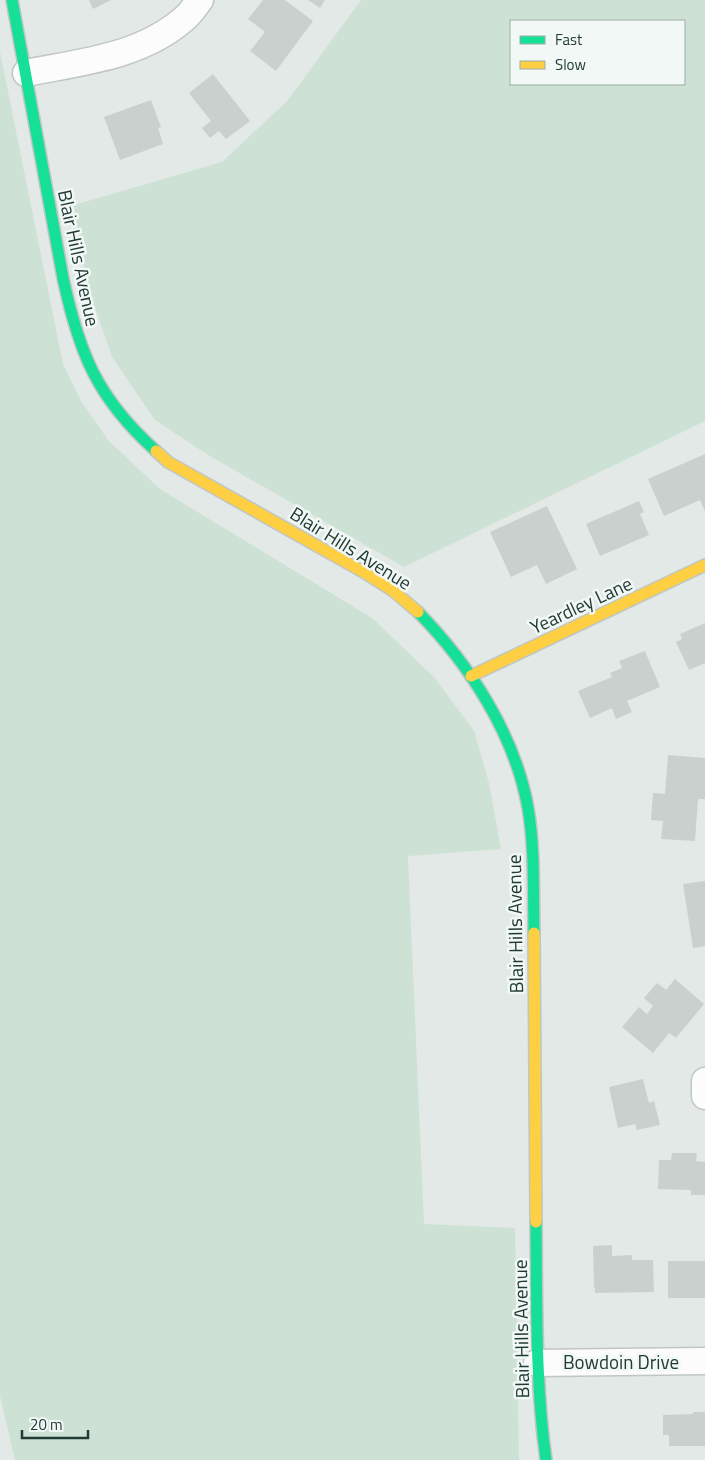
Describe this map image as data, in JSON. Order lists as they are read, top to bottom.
{
  "streets": {
    "street": ["Blair Hills Avenue", "Yeardley Lane", "Bowdoin Drive"]
  },
  "crossings": [
    ["Blair Hills Avenue", "Yeardley Lane"],
    ["Blair Hills Avenue", "Bowdoin Drive"]
  ],
  "legend": ["Fast", "Slow"],
  "scale_bar": "20 m"
}
